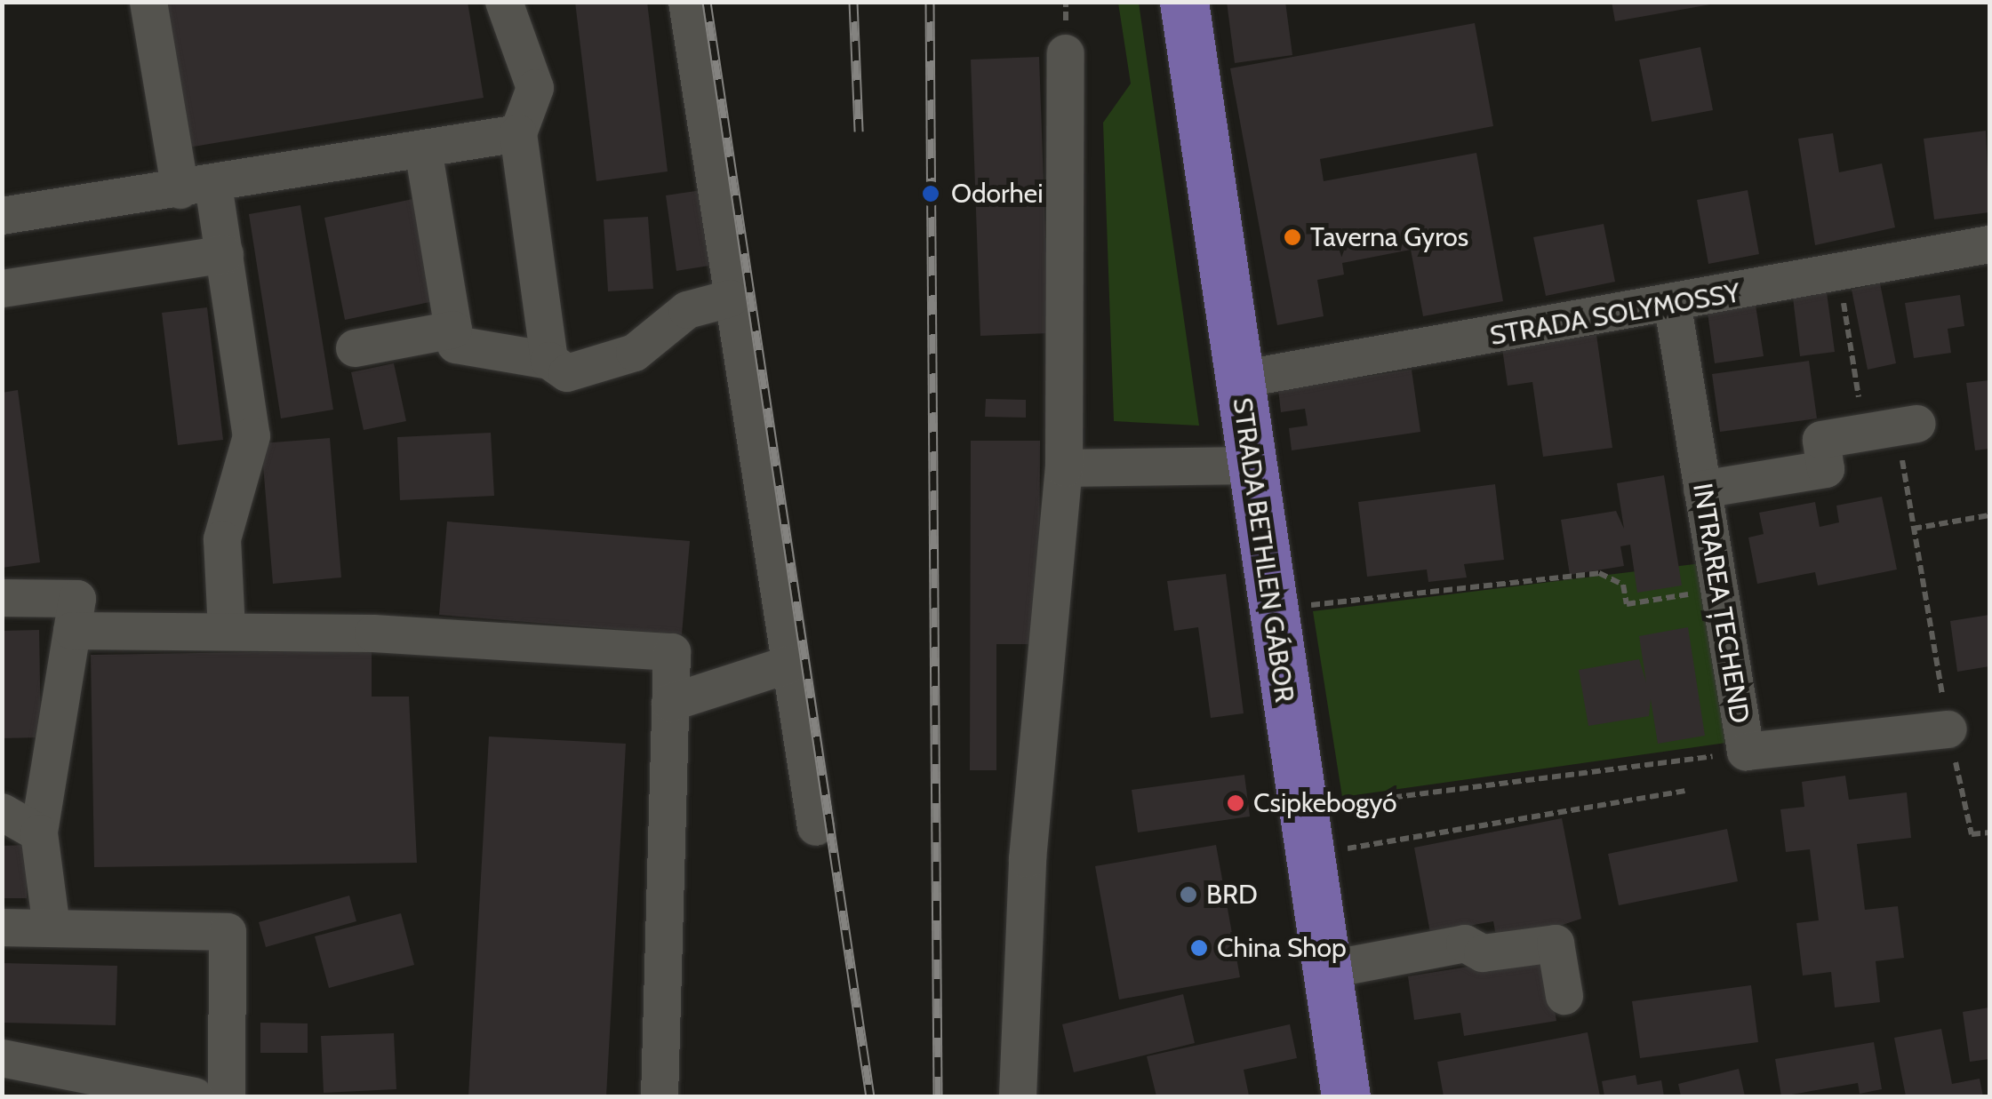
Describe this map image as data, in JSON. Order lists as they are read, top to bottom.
{
  "streets": {
    "main road": ["STRADA BETHLEN GÁBOR"],
    "street": ["STRADA SOLYMOSSY", "INTRAREA ȚECHEND"]
  },
  "crossings": [
    ["STRADA SOLYMOSSY", "STRADA BETHLEN GÁBOR"],
    ["STRADA SOLYMOSSY", "INTRAREA ȚECHEND"]
  ],
  "places": [
    "Odorhei",
    "Taverna Gyros",
    "Csipkebogyó",
    "BRD",
    "China Shop"
  ]
}
